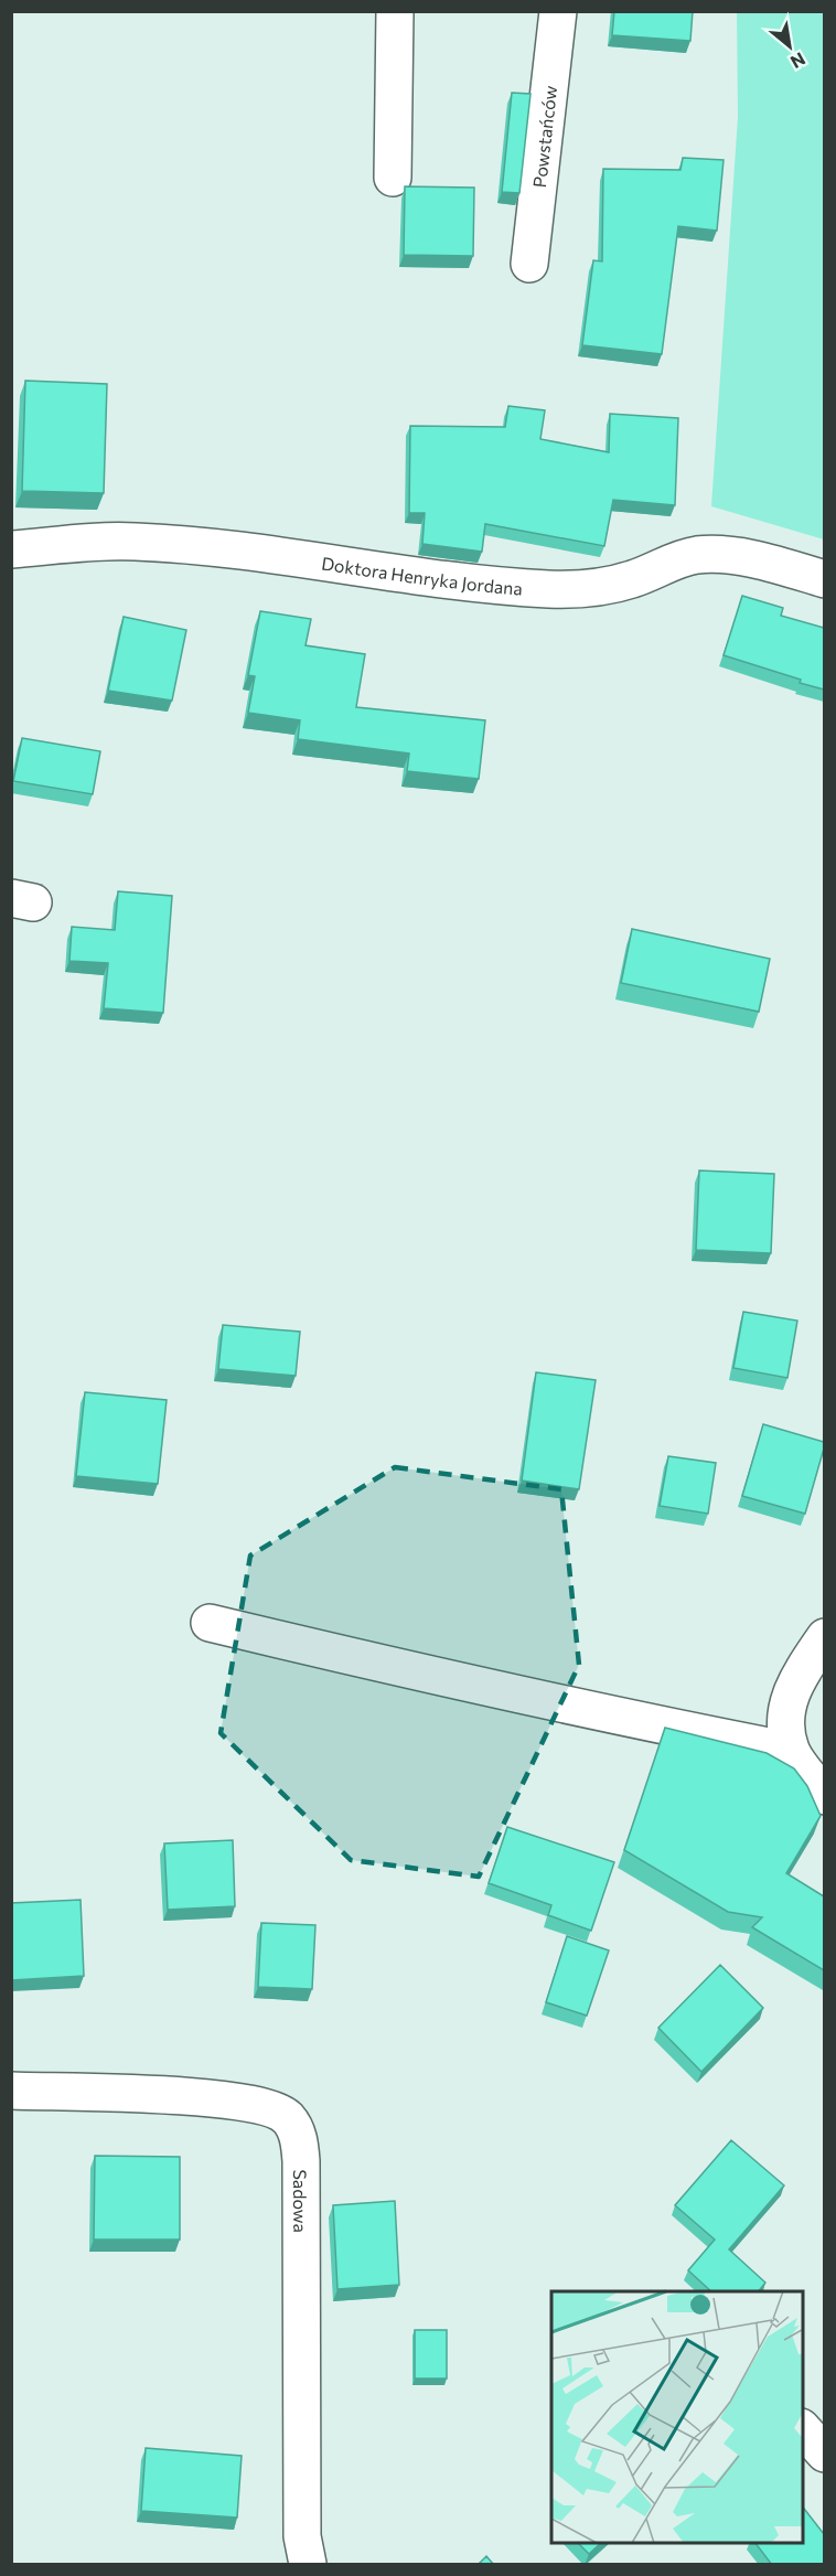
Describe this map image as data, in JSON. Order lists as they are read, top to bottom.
{
  "streets": {
    "street": ["Powstańców", "Doktora Henryka Jordana", "Sadowa"]
  },
  "north": "bottom right"
}
